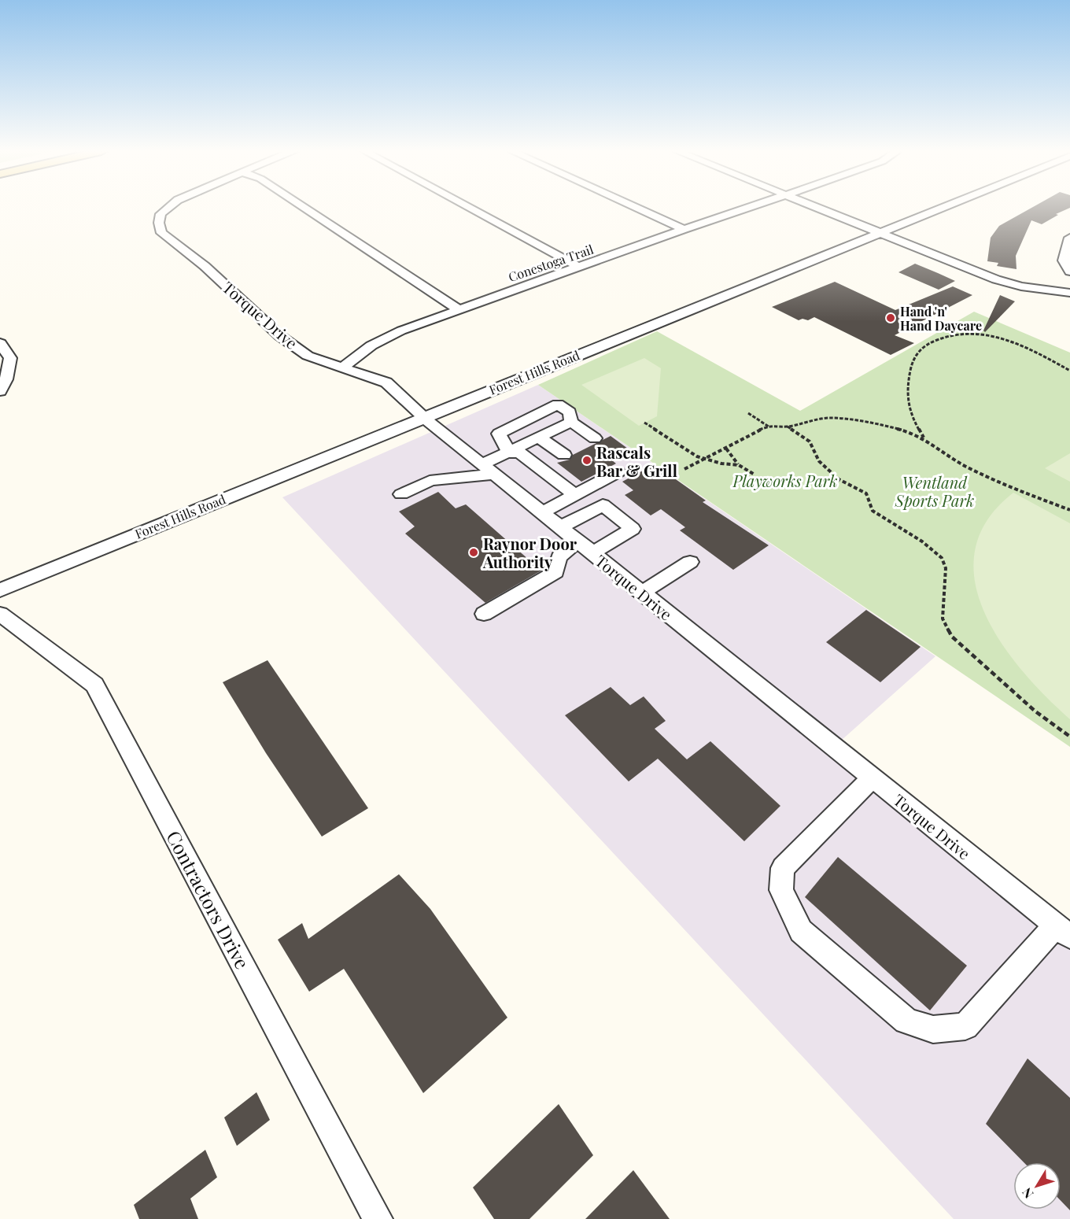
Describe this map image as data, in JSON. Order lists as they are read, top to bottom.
{
  "streets": {
    "street": [
      "Conestoga Trail",
      "Torque Drive",
      "Forest Hills Road",
      "Contractors Drive"
    ]
  },
  "crossings": [
    ["Conestoga Trail", "Torque Drive"],
    ["Torque Drive", "Forest Hills Road"]
  ],
  "parks": ["Playworks Park", "Wentland Sports Park"],
  "places": ["Hand 'n' Hand Daycare", "Rascals Bar & Grill", "Raynor Door Authority"],
  "north": "bottom left"
}
